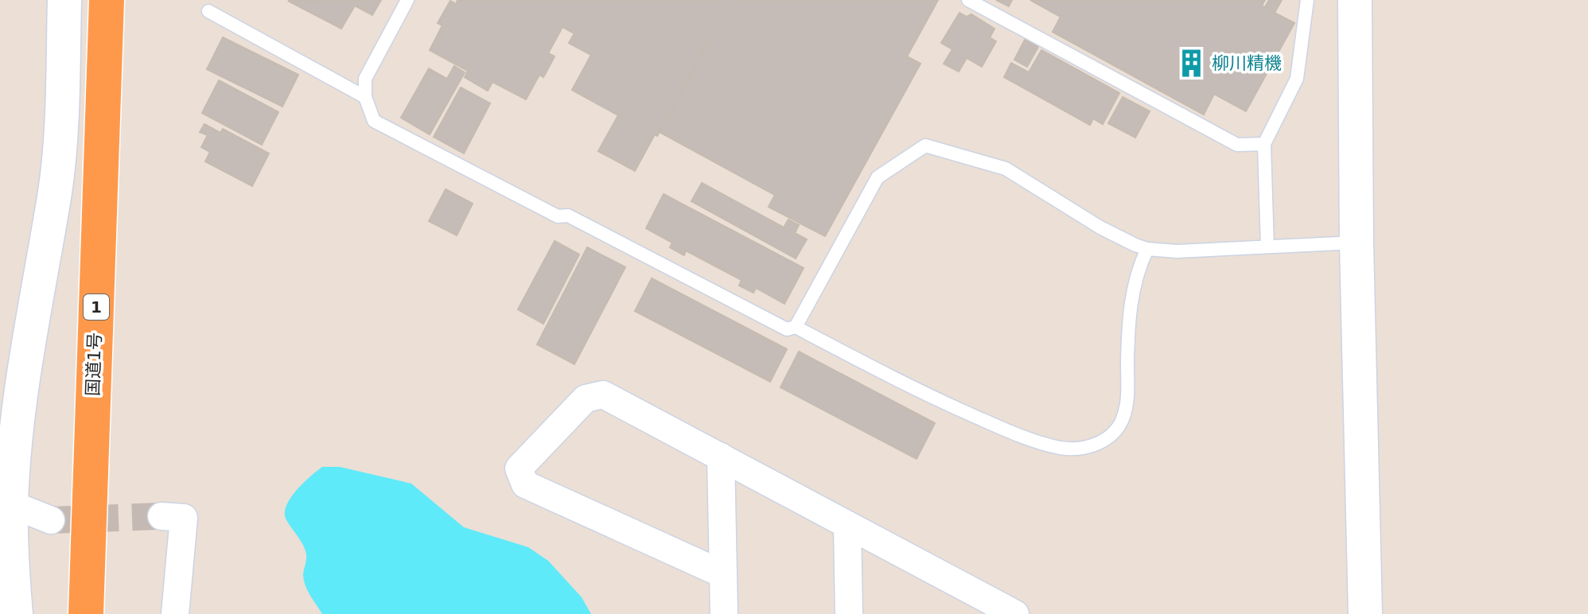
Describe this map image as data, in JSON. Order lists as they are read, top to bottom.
{
  "streets": {
    "highway": ["1", "国道1号"]
  },
  "places": {
    "building": ["柳川精機"]
  }
}
